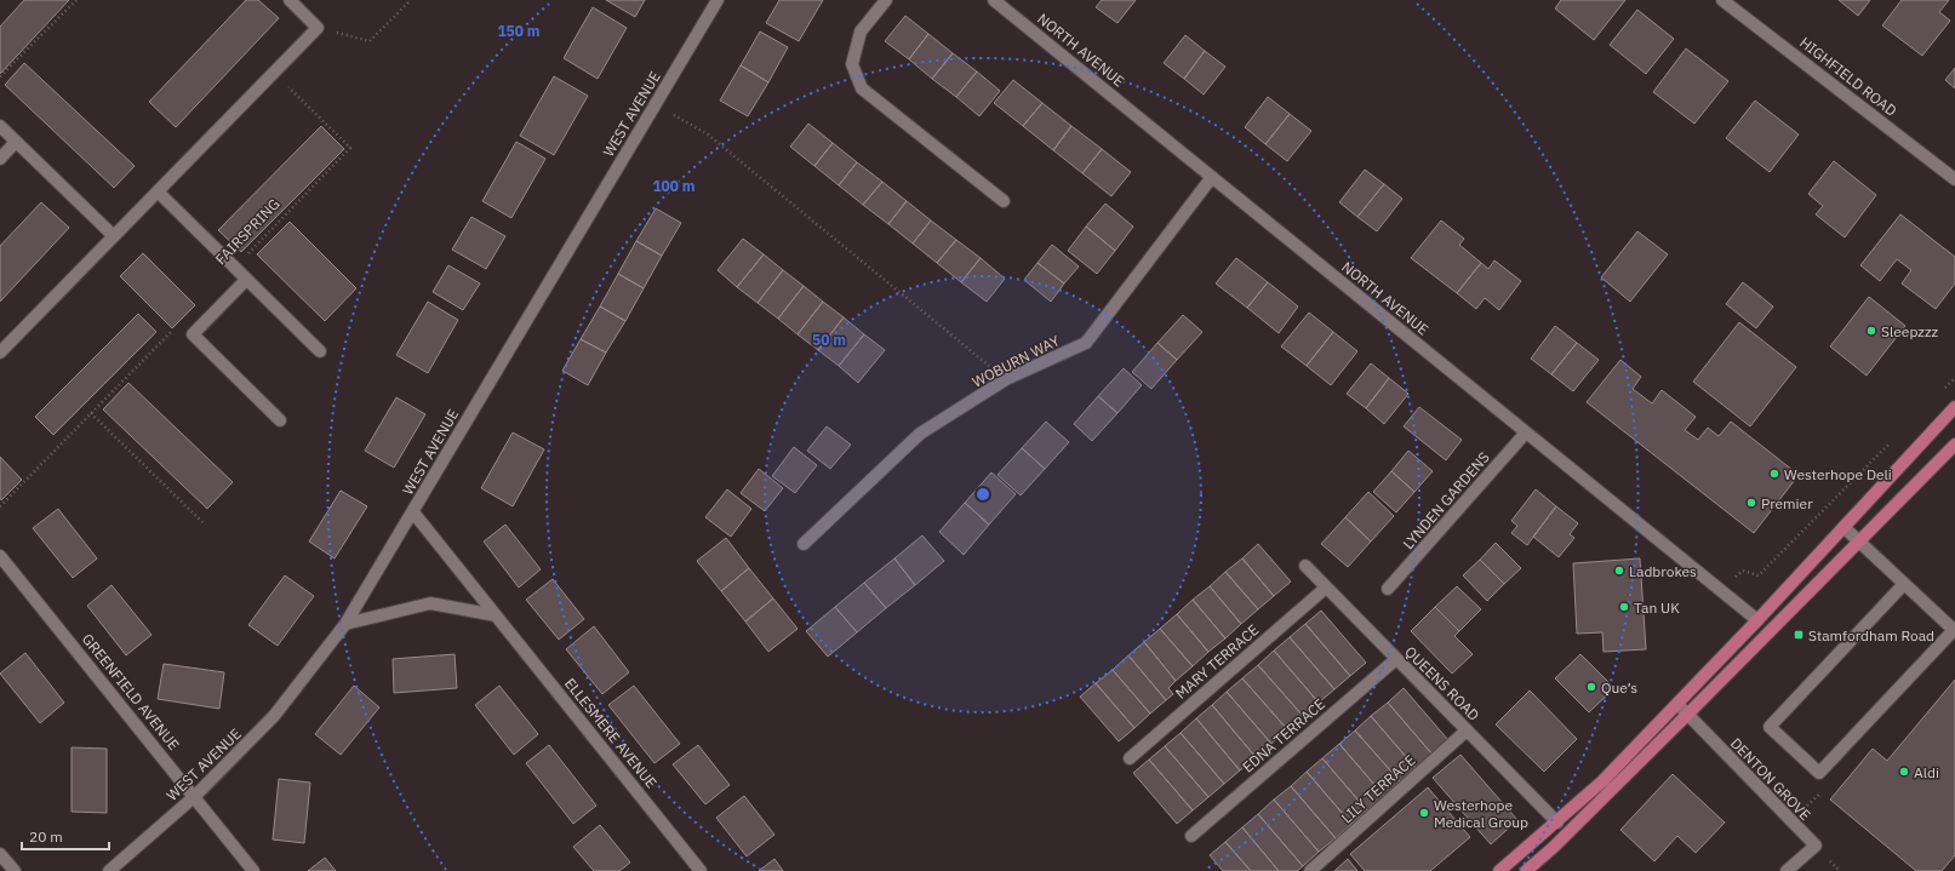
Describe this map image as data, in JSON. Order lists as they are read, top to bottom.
{
  "streets": {
    "street": [
      "NORTH AVENUE",
      "HIGHFIELD ROAD",
      "WEST AVENUE",
      "WOBURN WAY",
      "LYNDEN GARDENS",
      "MARY TERRACE",
      "QUEENS ROAD",
      "GREENFIELD AVENUE",
      "ELLESMERE AVENUE",
      "EDNA TERRACE",
      "DENTON GROVE",
      "LILY TERRACE"
    ],
    "path": ["FAIRSPRING"]
  },
  "crossings": [
    ["NORTH AVENUE", "WOBURN WAY"],
    ["NORTH AVENUE", "LYNDEN GARDENS"],
    ["WEST AVENUE", "GREENFIELD AVENUE"],
    ["WEST AVENUE", "ELLESMERE AVENUE"],
    ["MARY TERRACE", "QUEENS ROAD"],
    ["QUEENS ROAD", "EDNA TERRACE"],
    ["QUEENS ROAD", "LILY TERRACE"]
  ],
  "places": {
    "other": [
      "Sleepzzz",
      "Westerhope Deli",
      "Premier",
      "Ladbrokes",
      "Tan UK",
      "Que’s",
      "Aldi",
      "Westerhope Medical Group"
    ],
    "transit": ["Stamfordham Road"]
  },
  "scale_bar": "20 m",
  "rings": ["150 m", "100 m", "50 m"]
}
